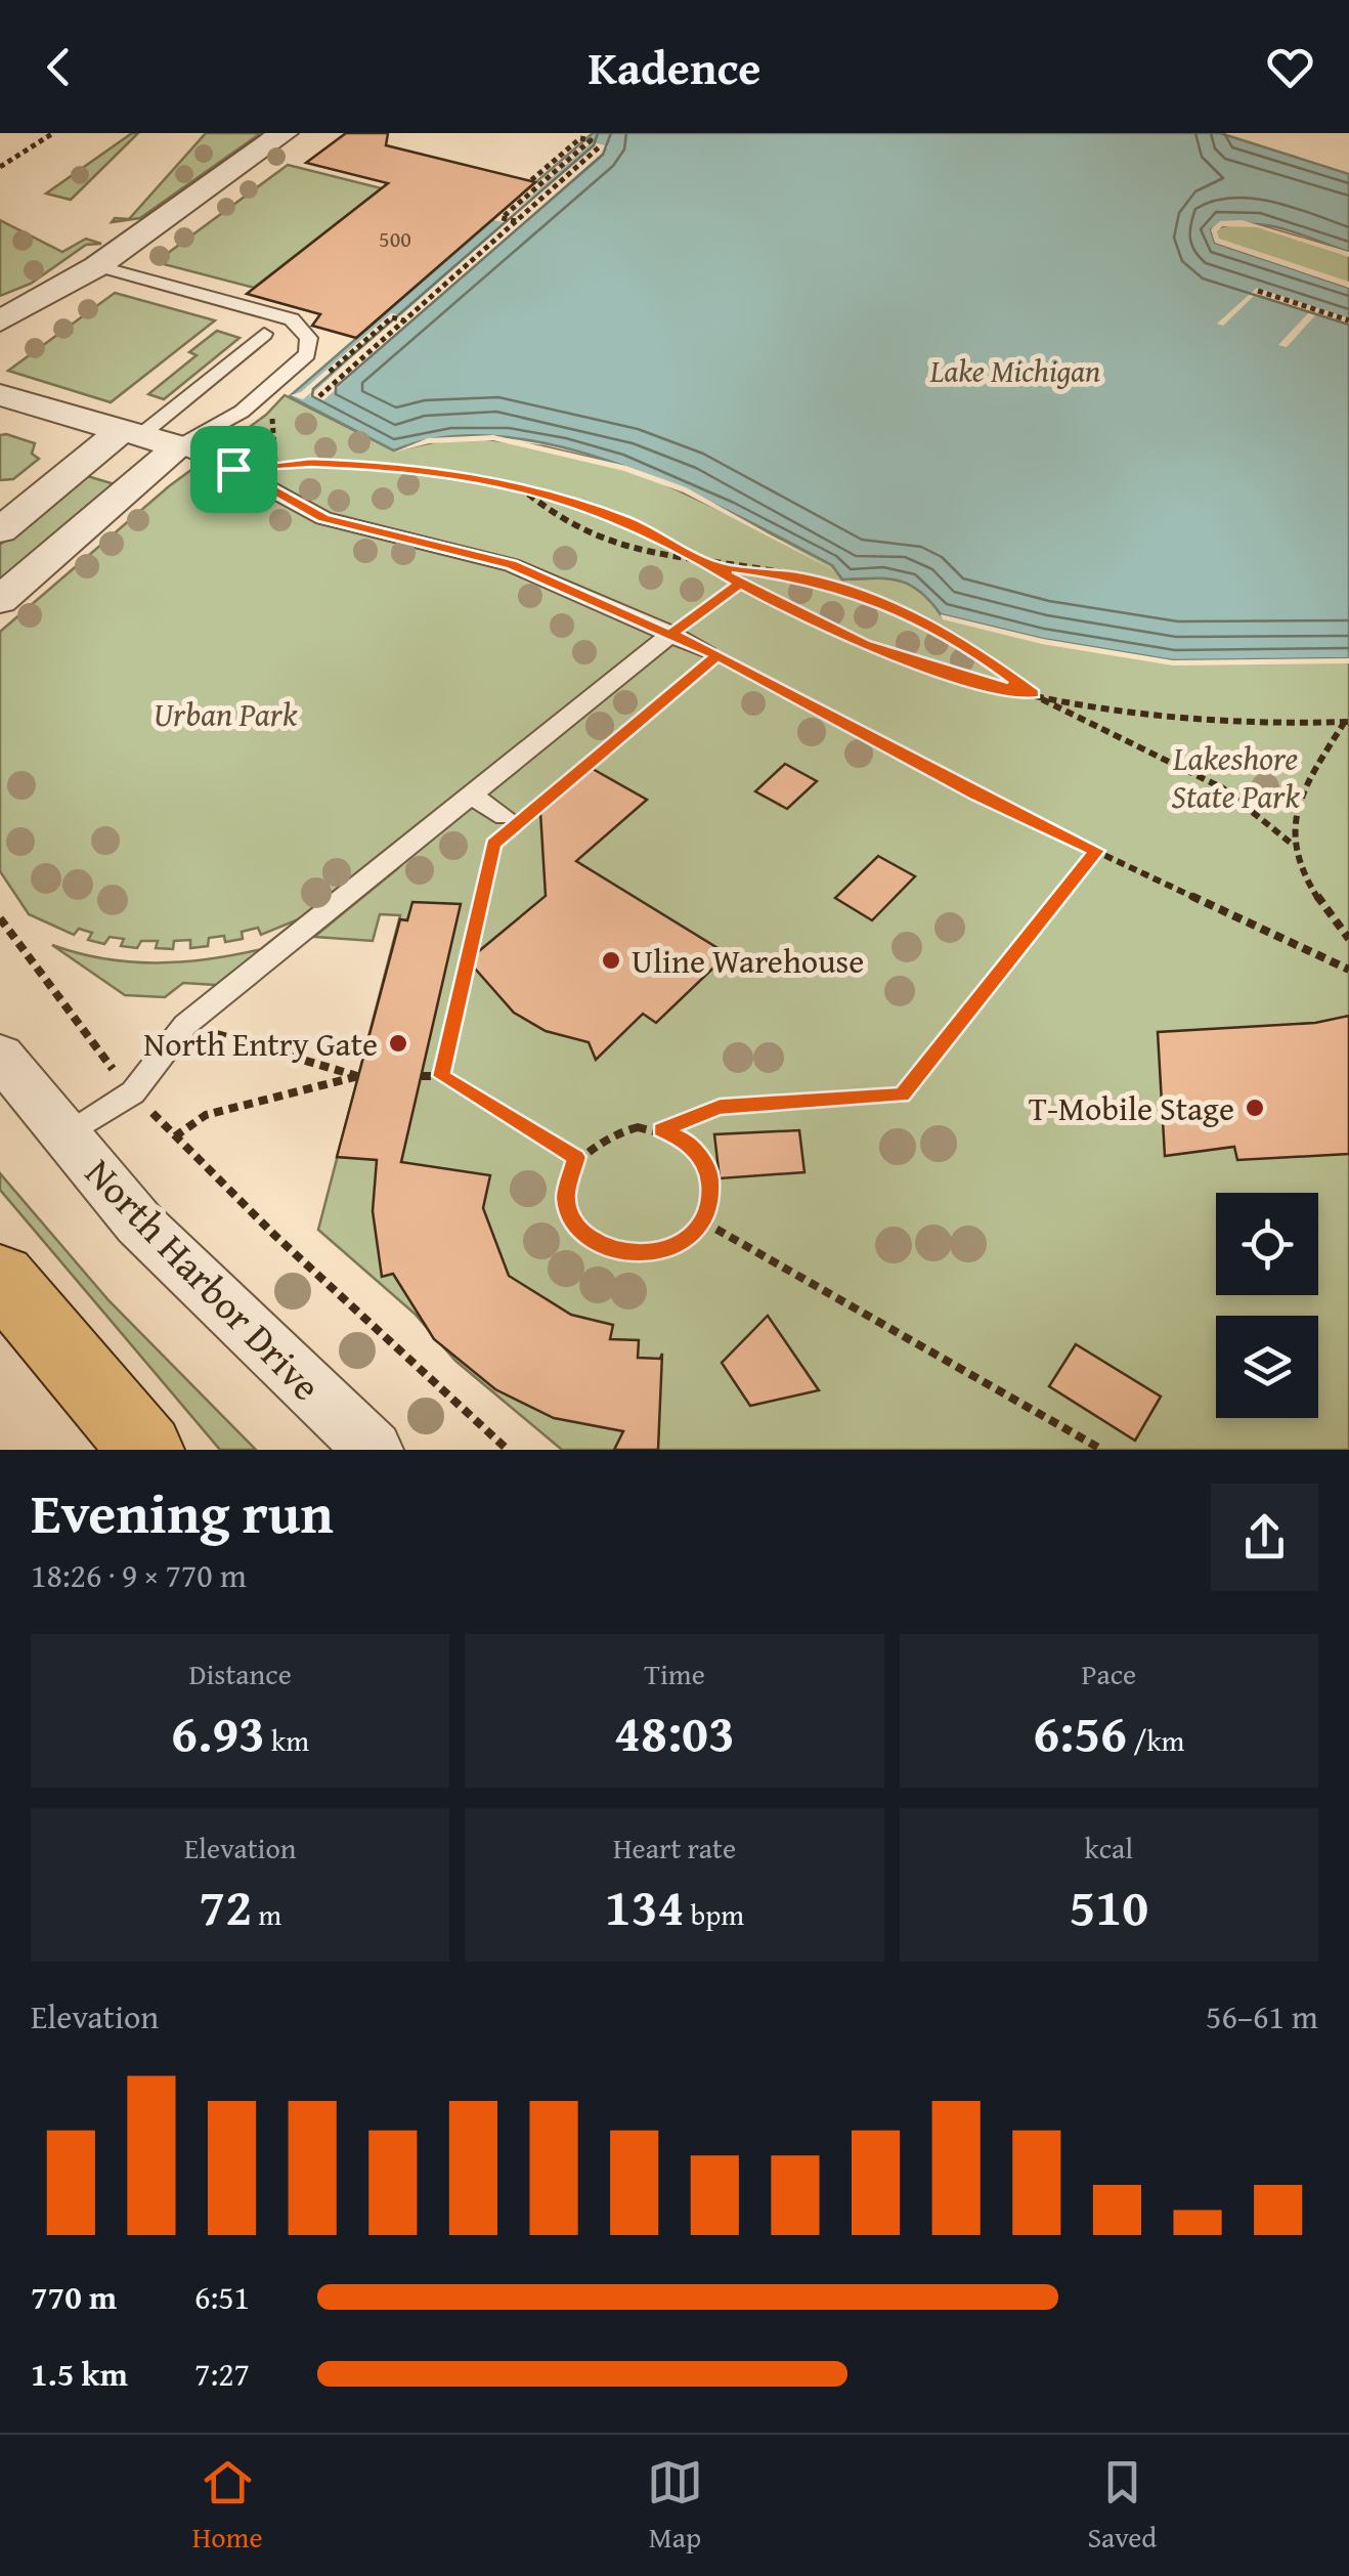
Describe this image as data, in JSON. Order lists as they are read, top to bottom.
{
  "streets": {
    "street": ["North Harbor Drive"]
  },
  "water": ["Lake Michigan"],
  "parks": ["Urban Park", "Lakeshore State Park"],
  "places": ["Uline Warehouse", "North Entry Gate", "T-Mobile Stage"],
  "house_numbers": ["500"],
  "page": {
    "header": "Kadence",
    "heading": ["Evening run", "18:26 · 9 × 770 m"],
    "stats": [
      ["Distance", "6.93 km"],
      ["Time", "48:03"],
      ["Pace", "6:56 /km"],
      ["Elevation", "72 m"],
      ["Heart rate", "134 bpm"],
      ["kcal", "510"]
    ],
    "chart": ["Elevation", "56–61 m"],
    "list": [
      {
        "name": "770 m",
        "note": "6:51"
      },
      {
        "name": "1.5 km",
        "note": "7:27"
      }
    ],
    "tabs": ["Home", "Map", "Saved"]
  }
}
